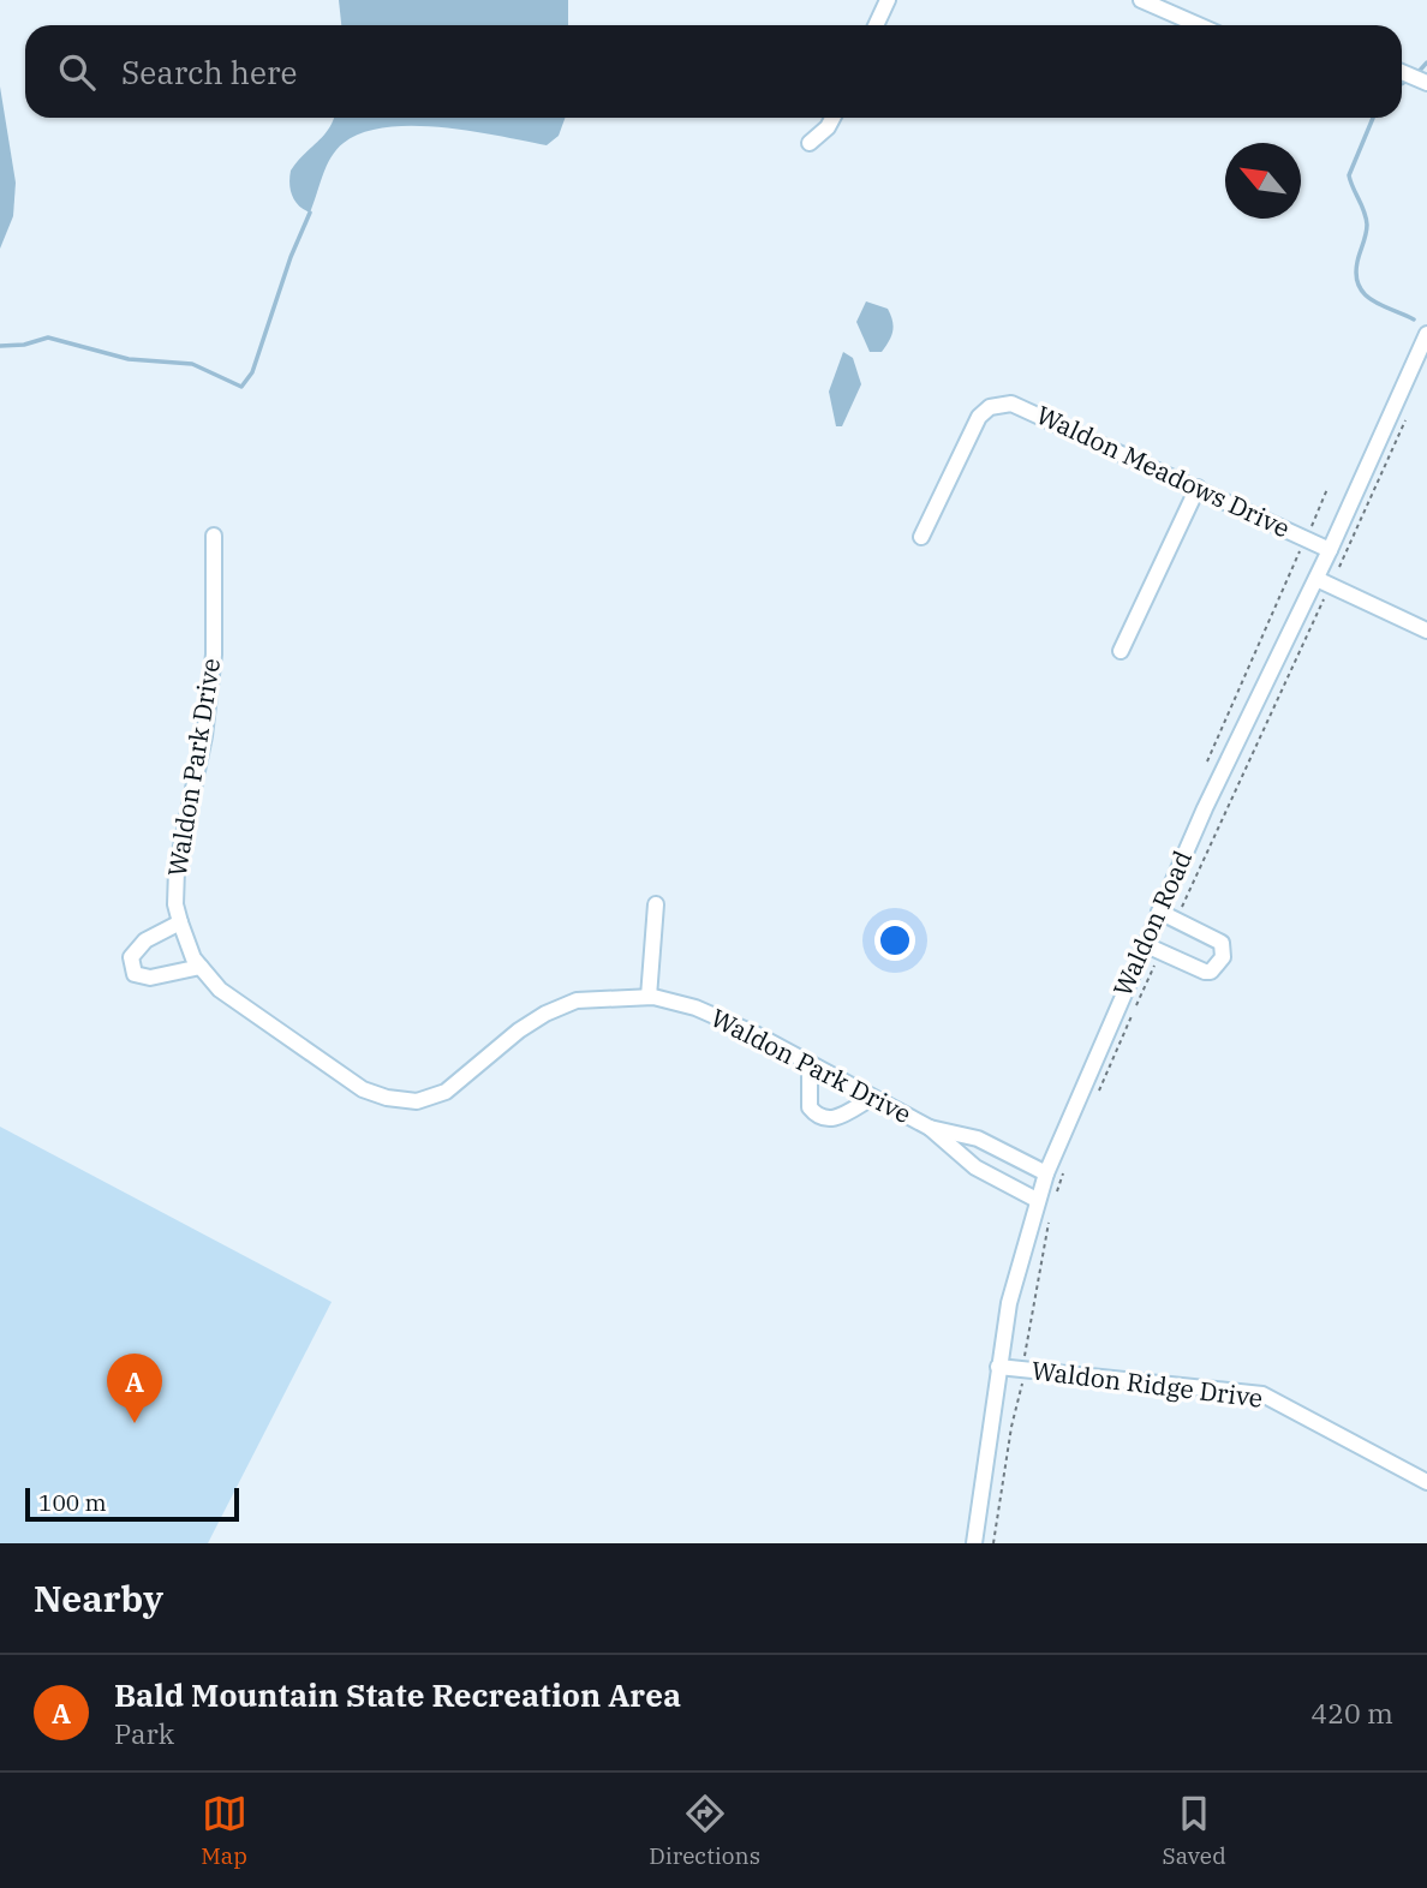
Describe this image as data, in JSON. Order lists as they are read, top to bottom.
{
  "streets": {
    "street": [
      "Waldon Meadows Drive",
      "Waldon Park Drive",
      "Waldon Road",
      "Waldon Ridge Drive"
    ]
  },
  "crossings": [
    ["Waldon Meadows Drive", "Waldon Road"],
    ["Waldon Park Drive", "Waldon Road"],
    ["Waldon Road", "Waldon Ridge Drive"]
  ],
  "scale_bar": "100 m",
  "north": "top left",
  "page": {
    "search": "Search here",
    "pins": "A",
    "scale": "100 m",
    "heading": "Nearby",
    "list": [
      {
        "mark": "A",
        "name": "Bald Mountain State Recreation Area",
        "note": "Park",
        "value": "420 m"
      }
    ],
    "nav": ["Map", "Directions", "Saved"]
  }
}
